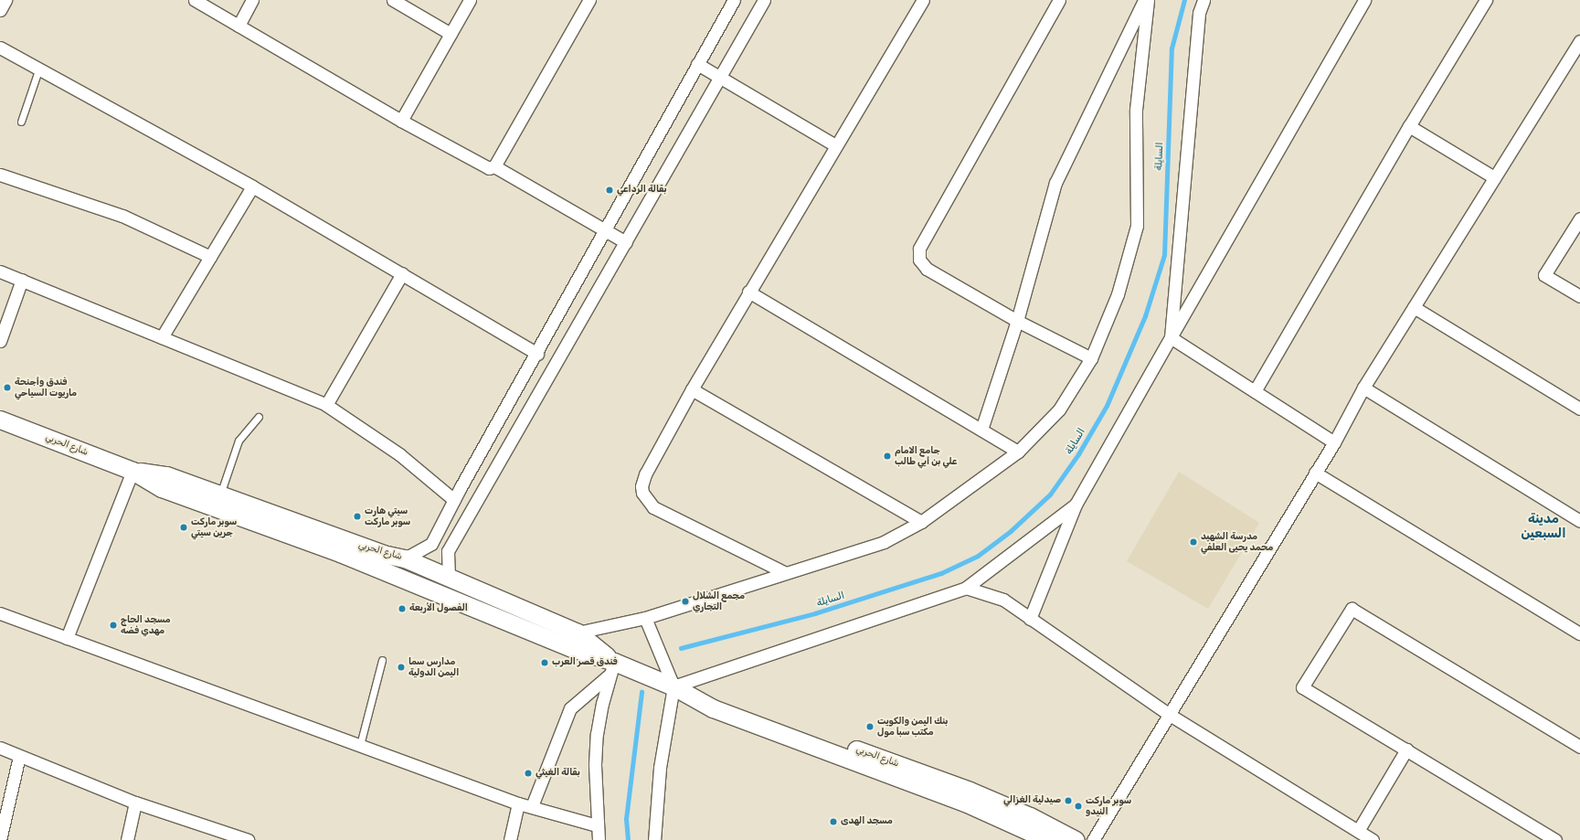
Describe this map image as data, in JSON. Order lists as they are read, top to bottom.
{
  "streets": {
    "street": ["شارع الحربي"]
  },
  "districts": ["مدينة السبعين"],
  "water": ["السايلة"],
  "places": [
    "بقالة الرداعي",
    "فندق وأجنحة ماريوت السياحي",
    "جامع الامام علي بن أيي طالب",
    "سيتي هارت سوبر ماركت",
    "سوبر ماركت جرين سيتي",
    "مدرسة الشهيد محمد يحيى العلفي",
    "مجمع الشلال التجاري",
    "الفصول الأربعة",
    "مسجد الحاج مهدي فضه",
    "فندق قصر العرب",
    "مدارس سما اليمن الدولية",
    "بنك اليمن والكويت مكتب سبأ مول",
    "بقالة الغيثي",
    "صيدلية الغزالي",
    "سوبر ماركت النيدو",
    "مسجد الهدى"
  ]
}
